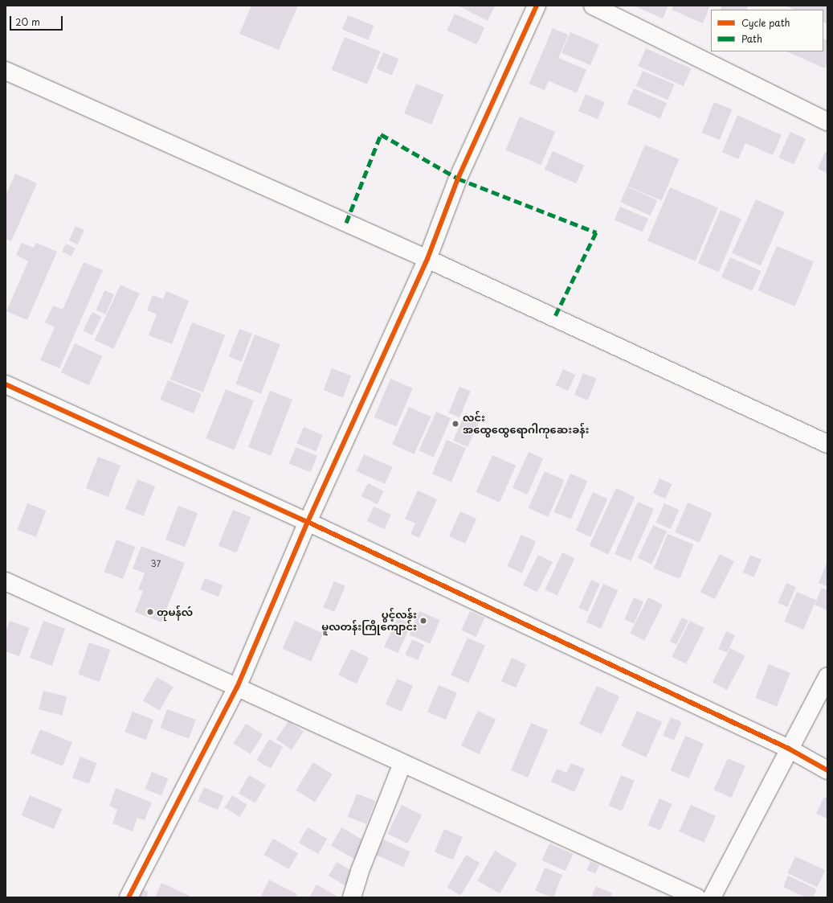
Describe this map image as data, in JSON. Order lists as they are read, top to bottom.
{
  "places": ["လင်း အထွေထွေရောဂါကုဆေးခန်း", "တုမန်လဴ", "ပွင့်လန်း မူလတန်းကြိုကျောင်း"],
  "house_numbers": ["37"],
  "legend": ["Cycle path", "Path"],
  "scale_bar": "20 m"
}
